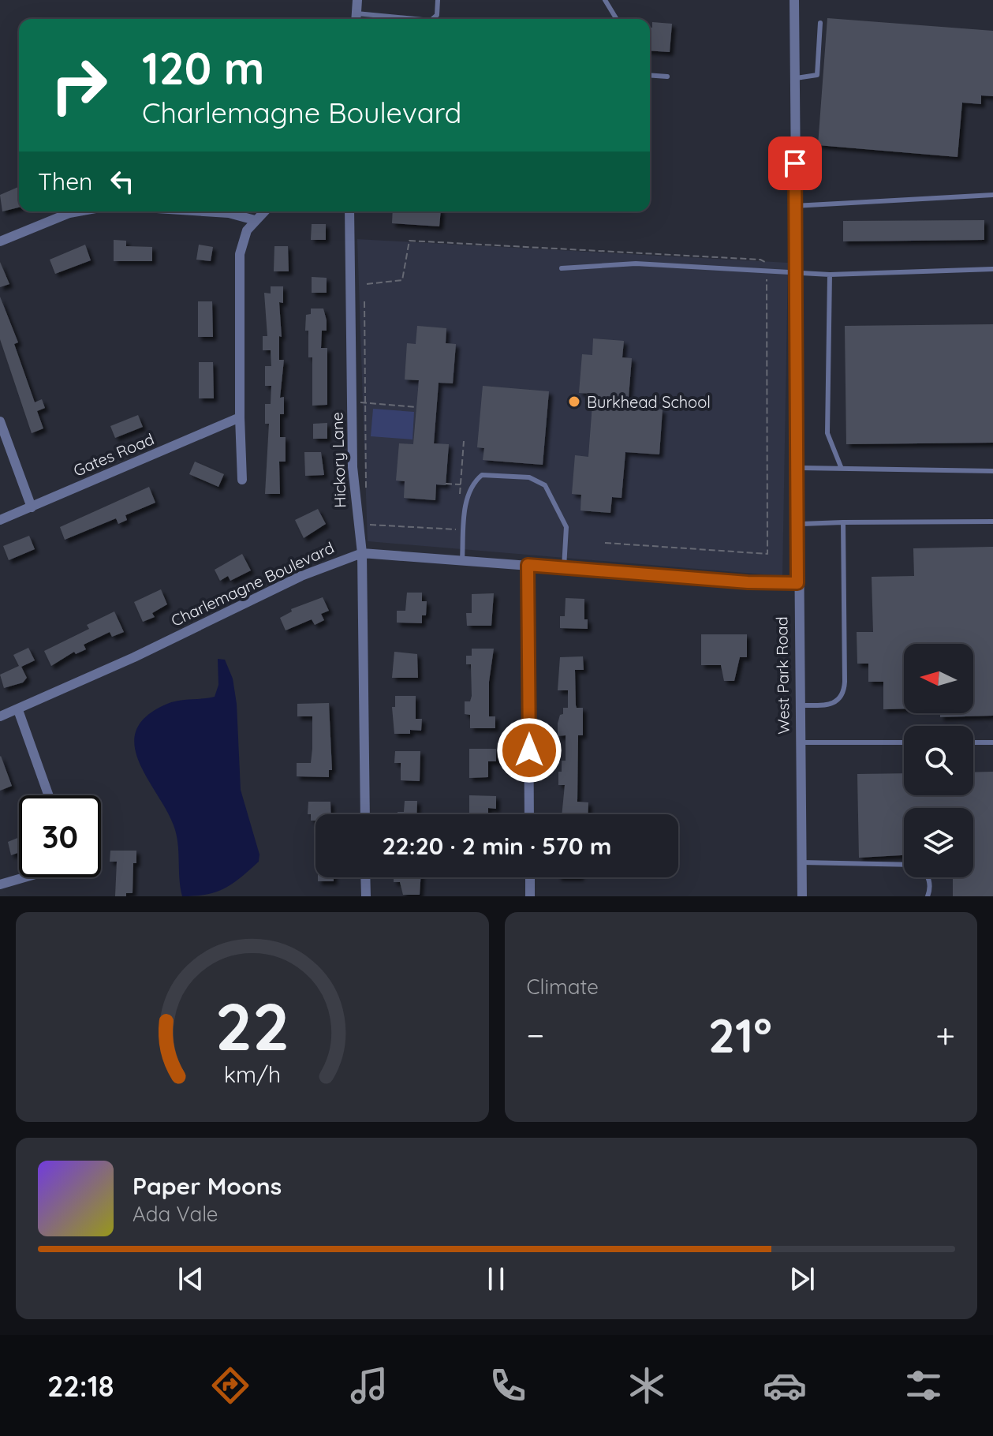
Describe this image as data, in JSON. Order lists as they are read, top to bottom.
{
  "streets": {
    "street": [
      "Gates Road",
      "Hickory Lane",
      "Charlemagne Boulevard",
      "West Park Road"
    ]
  },
  "crossings": [
    ["Hickory Lane", "Charlemagne Boulevard"],
    ["Charlemagne Boulevard", "West Park Road"]
  ],
  "places": ["Burkhead School"],
  "north": "left",
  "page": {
    "turn": ["120 m", "Charlemagne Boulevard"],
    "then": "Then",
    "limit": "30",
    "trip": "22:20 · 2 min · 570 m",
    "tile": "Climate",
    "heat": ["−", "21°", "+"],
    "song": ["Paper Moons", "Ada Vale"],
    "tabs": "22:18",
    "gauge": ["22", "km/h"]
  }
}
